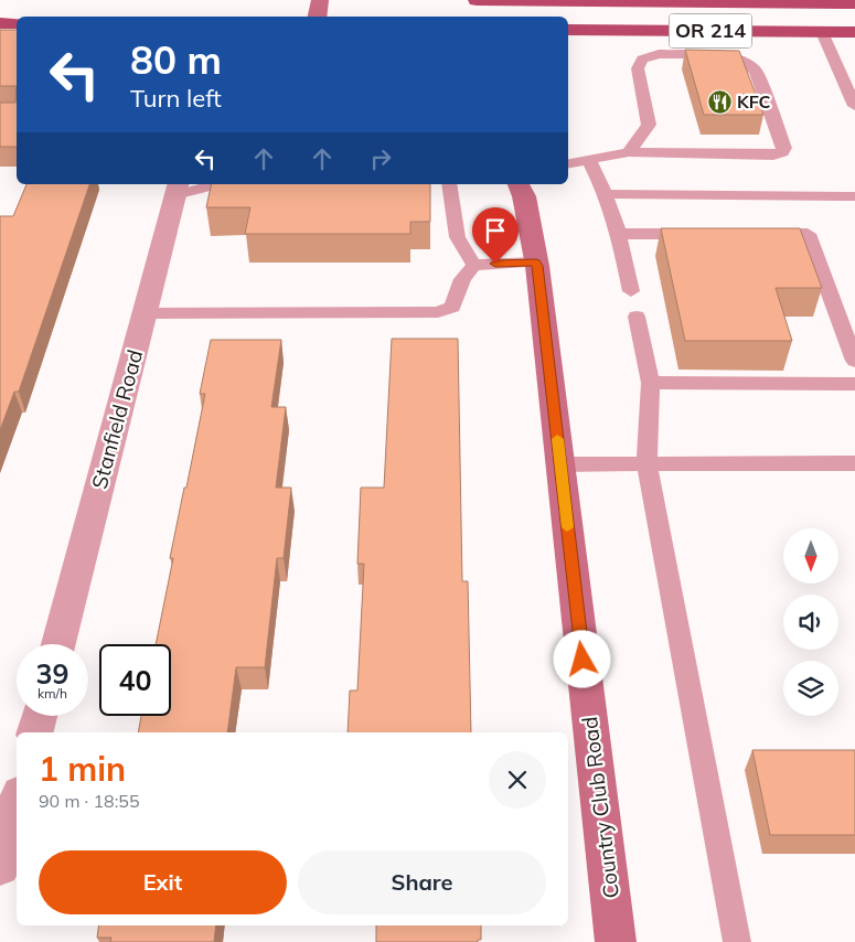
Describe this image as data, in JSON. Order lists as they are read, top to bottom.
{
  "streets": {
    "main road": ["OR 214"],
    "street": ["Stanfield Road", "Country Club Road"]
  },
  "places": {
    "restaurant": ["KFC"]
  },
  "north": "bottom",
  "page": {
    "turn": ["80 m", "Turn left"],
    "speed": "39 km/h",
    "limit": "40",
    "heading": ["1 min", "90 m · 18:55"],
    "buttons": ["Exit", "Share"]
  }
}
